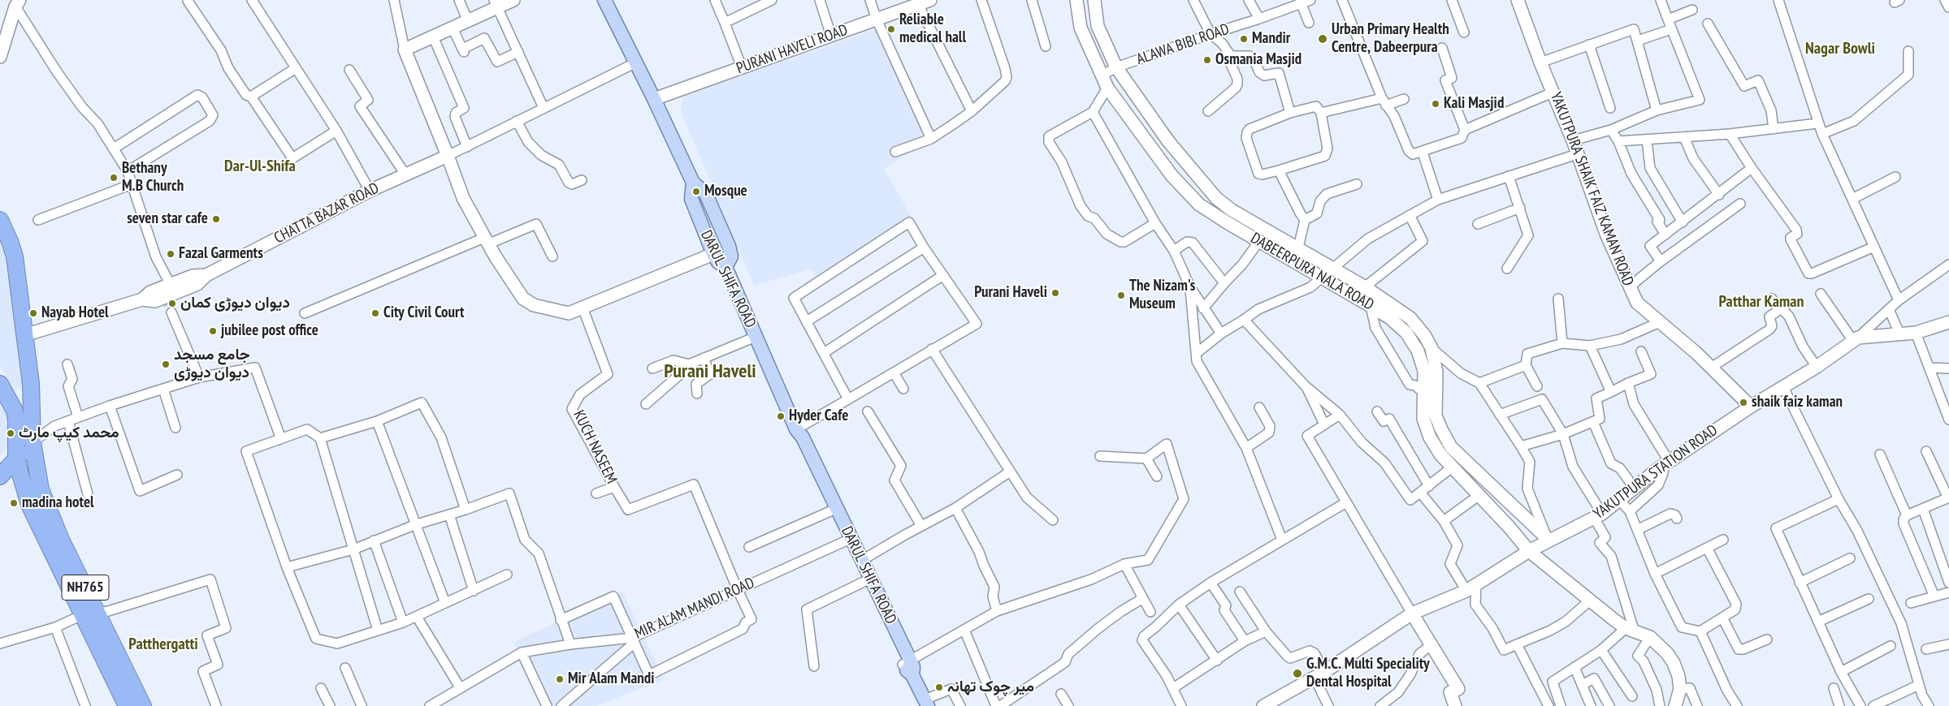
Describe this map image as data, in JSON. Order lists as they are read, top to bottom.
{
  "streets": {
    "highway": ["NH765"],
    "main road": ["DARUL SHIFA ROAD"],
    "street": [
      "ALAWA BIBI ROAD",
      "PURANI HAVELI ROAD",
      "YAKUTPURA SHAIK FAIZ KAMAN ROAD",
      "CHATTA BAZAR ROAD",
      "DABEERPURA NALA ROAD",
      "KUCH NASEEM",
      "YAKUTPURA STATION ROAD",
      "MIR ALAM MANDI ROAD"
    ]
  },
  "crossings": [
    ["ALAWA BIBI ROAD", "DABEERPURA NALA ROAD"],
    ["PURANI HAVELI ROAD", "DARUL SHIFA ROAD"],
    ["YAKUTPURA SHAIK FAIZ KAMAN ROAD", "YAKUTPURA STATION ROAD"],
    ["DABEERPURA NALA ROAD", "YAKUTPURA STATION ROAD"],
    ["KUCH NASEEM", "MIR ALAM MANDI ROAD"]
  ],
  "districts": [
    "Nagar Bowli",
    "Dar-Ul-Shifa",
    "Patthar Kaman",
    "Purani Haveli",
    "Patthergatti"
  ],
  "places": [
    "Reliable medical hall",
    "Mandir",
    "Urban Primary Health Centre, Dabeerpura",
    "Osmania Masjid",
    "Kali Masjid",
    "Bethany M.B Church",
    "Mosque",
    "seven star cafe",
    "Fazal Garments",
    "Purani Haveli",
    "The Nizam's Museum",
    "دیوان دیوڑی کمان",
    "Nayab Hotel",
    "City Civil Court",
    "jubilee post office",
    "جامع مسجد دیوان دیوڑی",
    "shaik faiz kaman",
    "Hyder Cafe",
    "محمد کیپ مارٹ",
    "madina hotel",
    "G.M.C. Multi Speciality Dental Hospital",
    "Mir Alam Mandi",
    "میر چوک تھانہ"
  ]
}
